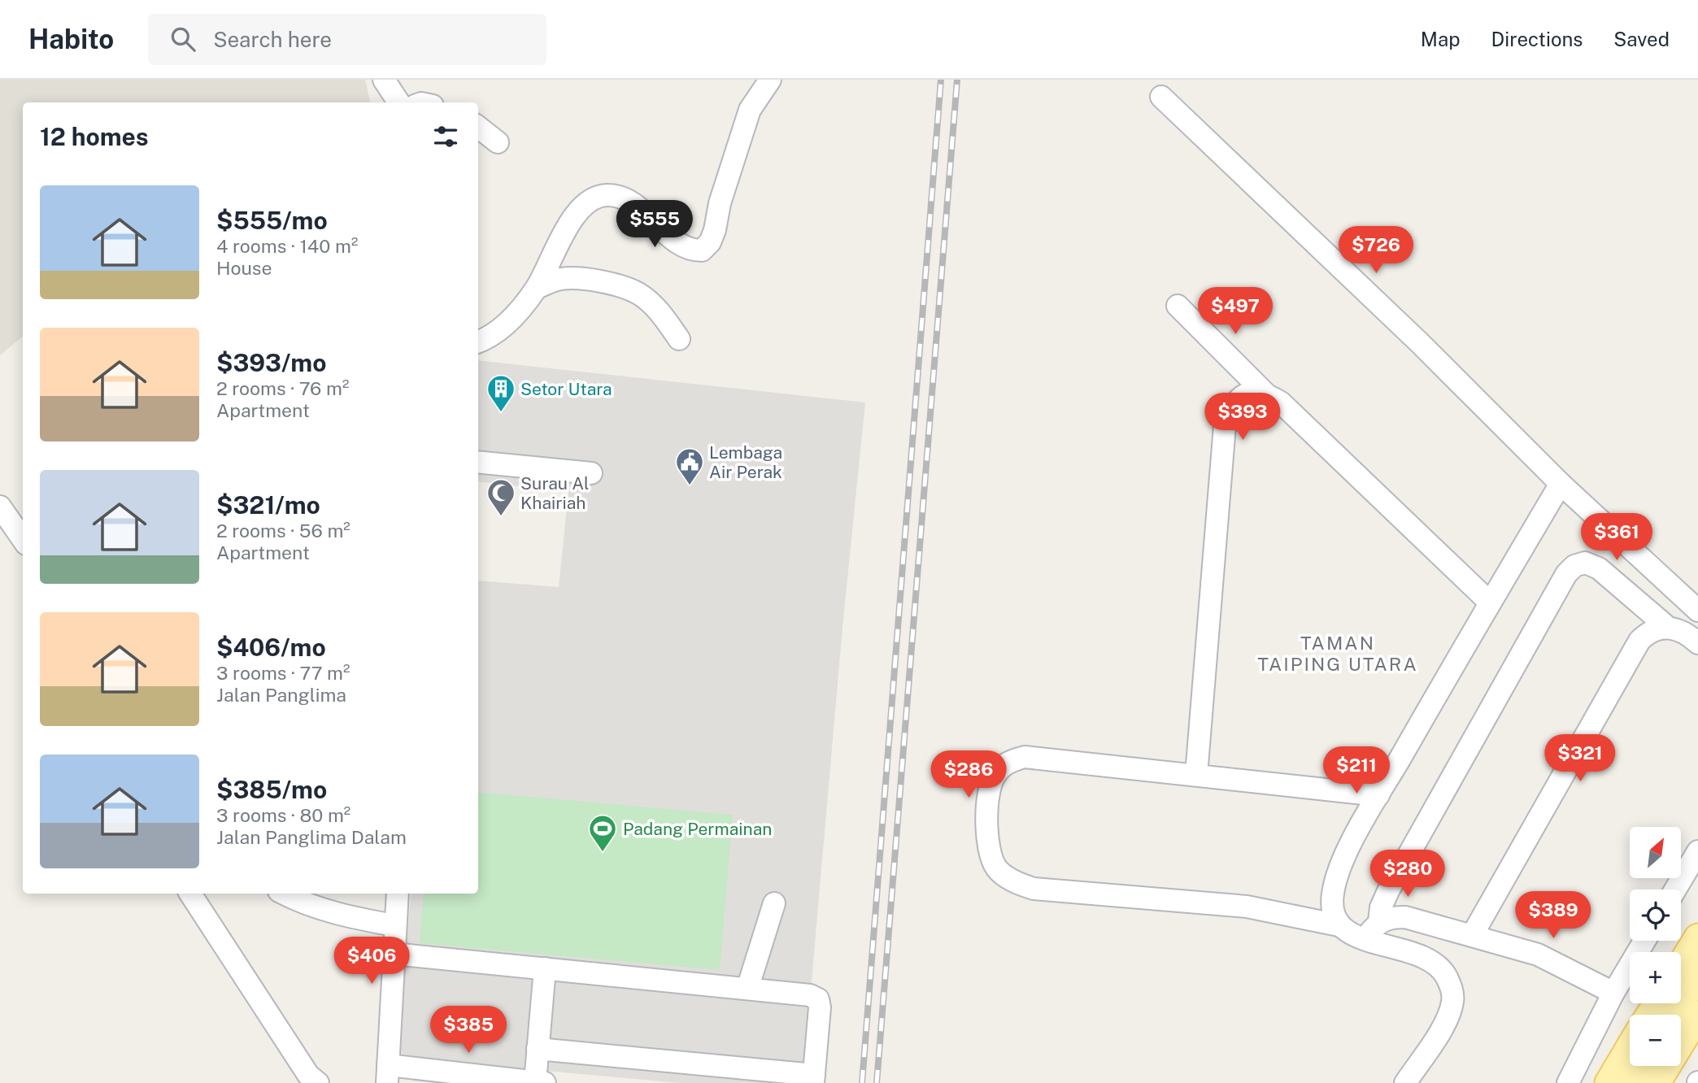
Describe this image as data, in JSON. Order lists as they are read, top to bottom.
{
  "districts": ["TAMAN TAIPING UTARA"],
  "places": {
    "building": ["Setor Utara"],
    "public building": ["Lembaga Air Perak"],
    "mosque": ["Surau Al Khairiah"],
    "sports": ["Padang Permainan"]
  },
  "north": "top right",
  "page": {
    "header": "Habito",
    "search": "Search here",
    "nav": ["Map", "Directions", "Saved"],
    "heading": "12 homes",
    "list": [
      {
        "name": "$555/mo",
        "note": "4 rooms · 140 m² · House"
      },
      {
        "name": "$393/mo",
        "note": "2 rooms · 76 m² · Apartment"
      },
      {
        "name": "$321/mo",
        "note": "2 rooms · 56 m² · Apartment"
      },
      {
        "name": "$406/mo",
        "note": "3 rooms · 77 m² · Jalan Panglima"
      },
      {
        "name": "$385/mo",
        "note": "3 rooms · 80 m² · Jalan Panglima Dalam"
      }
    ],
    "price": [
      "$555",
      "$726",
      "$497",
      "$393",
      "$361",
      "$321",
      "$211",
      "$286",
      "$280",
      "$389",
      "$406",
      "$385"
    ],
    "map_buttons": ["+", "−"]
  }
}
